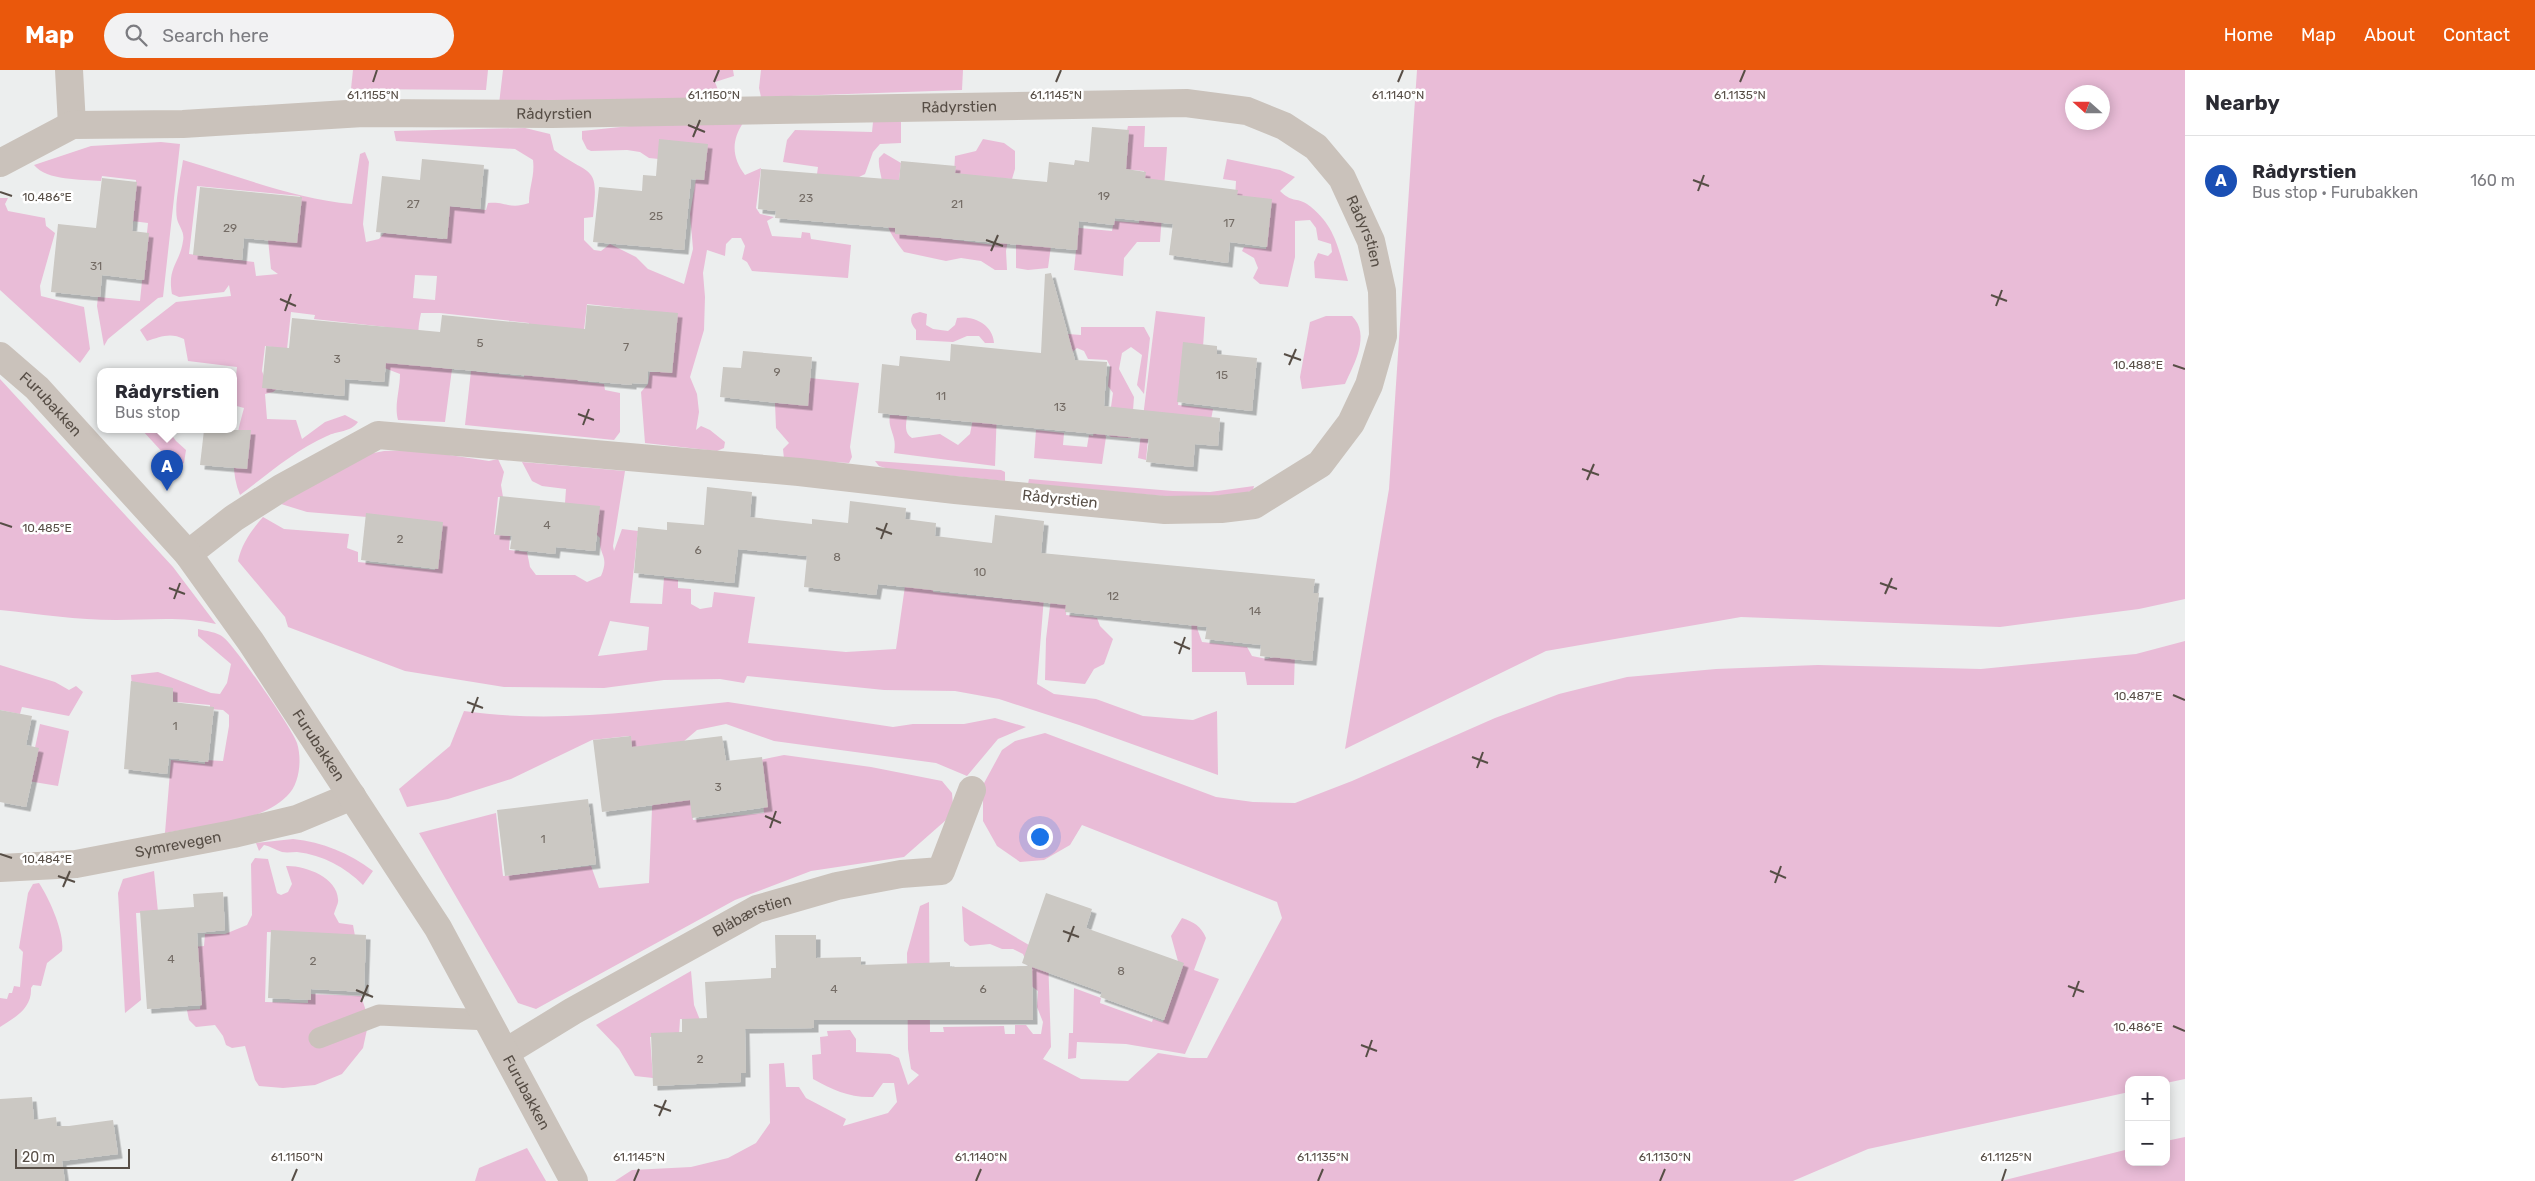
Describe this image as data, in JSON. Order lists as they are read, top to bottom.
{
  "streets": {
    "street": [
      "Rådyrstien",
      "Furubakken",
      "Symrevegen",
      "Blåbærstien"
    ]
  },
  "crossings": [
    ["Rådyrstien", "Furubakken"],
    ["Furubakken", "Symrevegen"],
    ["Furubakken", "Blåbærstien"]
  ],
  "house_numbers": [
    "19",
    "23",
    "27",
    "21",
    "25",
    "17",
    "29",
    "31",
    "5",
    "7",
    "3",
    "9",
    "15",
    "11",
    "13",
    "4",
    "2",
    "6",
    "8",
    "10",
    "12",
    "14",
    "1",
    "3",
    "1",
    "4",
    "2",
    "8",
    "4",
    "6",
    "2"
  ],
  "scale_bar": "20 m",
  "north": "left",
  "page": {
    "header": "Map",
    "search": "Search here",
    "nav": [
      "Home",
      "Map",
      "About",
      "Contact"
    ],
    "heading": "Nearby",
    "list": [
      {
        "mark": "A",
        "name": "Rådyrstien",
        "note": "Bus stop · Furubakken",
        "value": "160 m"
      }
    ],
    "popup": ["Rådyrstien", "Bus stop"],
    "pins": "A",
    "map_buttons": ["+", "−"],
    "scale": "20 m"
  },
  "coordinates": [
    "61.1150°N",
    "61.1145°N",
    "61.1140°N",
    "61.1135°N",
    "61.1155°N",
    "10.486°E",
    "10.488°E",
    "10.485°E",
    "10.487°E",
    "10.484°E",
    "61.1130°N",
    "61.1125°N"
  ]
}
